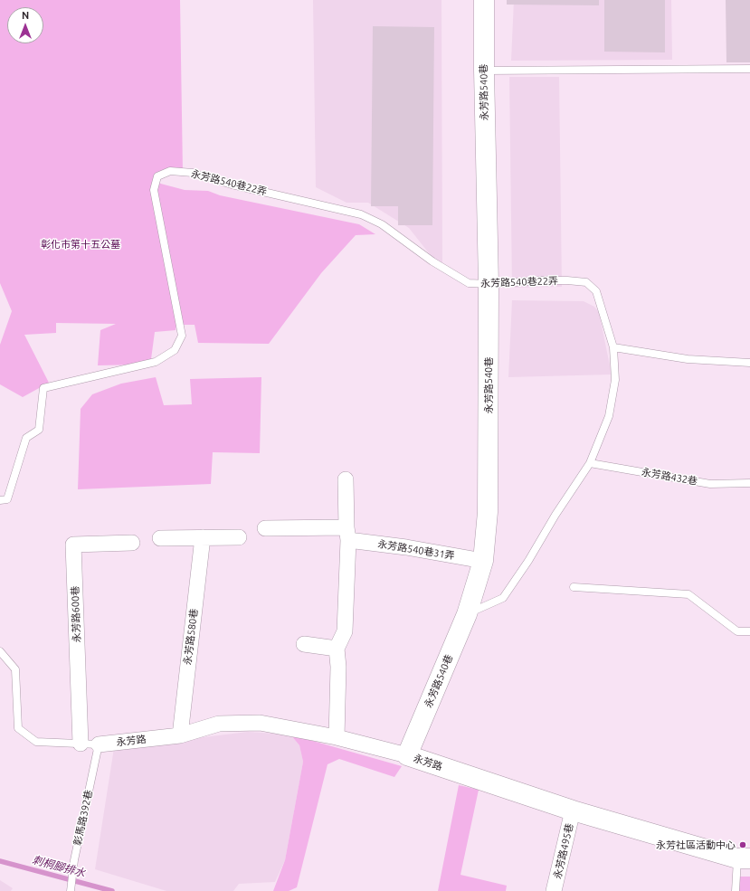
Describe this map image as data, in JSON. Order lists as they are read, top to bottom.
{
  "streets": {
    "street": [
      "永芳路540巷",
      "永芳路540巷31弄",
      "永芳路600巷",
      "永芳路580巷",
      "永芳路",
      "永芳路495巷"
    ],
    "lane": ["永芳路540巷22弄", "永芳路432巷", "彰馬路392巷"]
  },
  "crossings": [
    ["永芳路540巷", "永芳路540巷22弄"],
    ["永芳路540巷", "永芳路540巷31弄"],
    ["永芳路540巷", "永芳路"],
    ["永芳路540巷22弄", "永芳路432巷"],
    ["永芳路580巷", "永芳路"],
    ["永芳路", "彰馬路392巷"],
    ["永芳路", "永芳路495巷"]
  ],
  "water": ["刺桐腳排水"],
  "parks": ["彰化市第十五公墓"],
  "places": ["永芳社區活動中心"],
  "north": "top"
}
